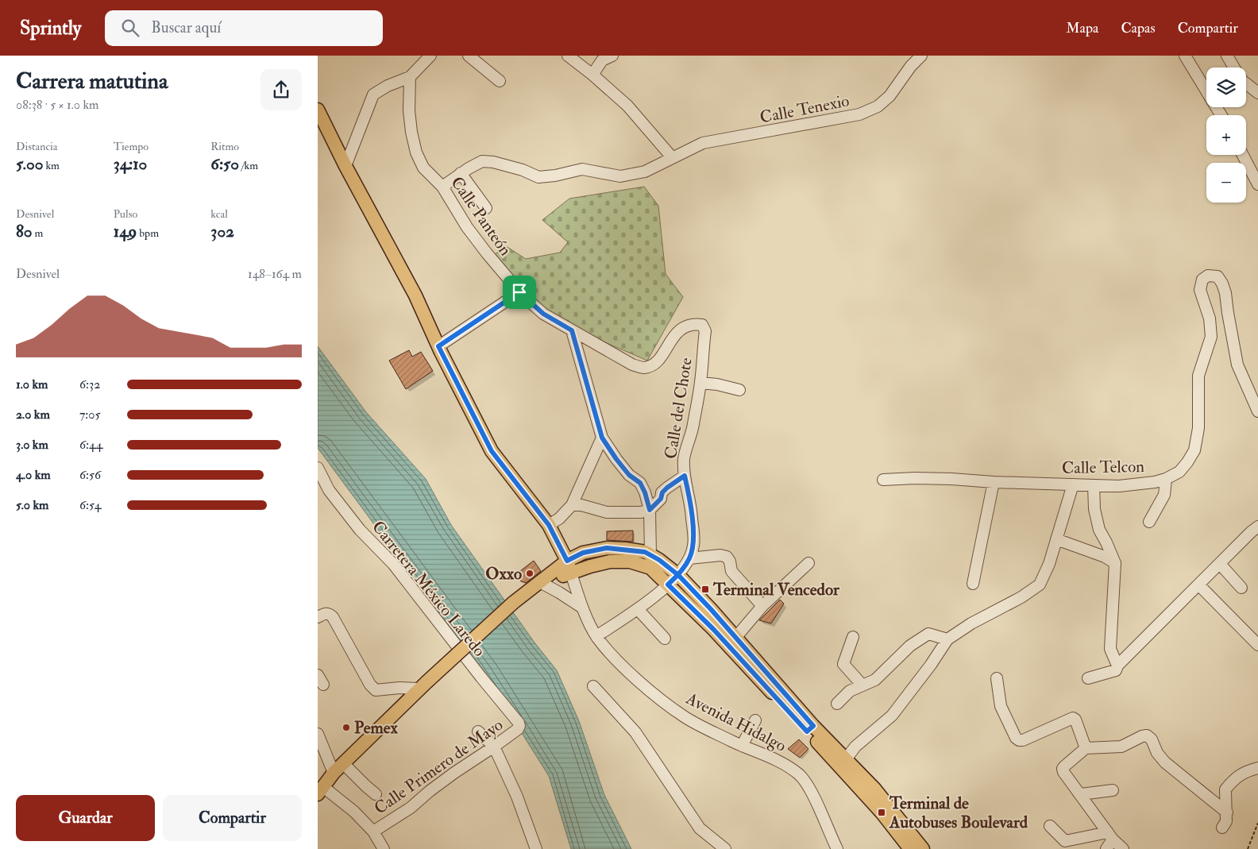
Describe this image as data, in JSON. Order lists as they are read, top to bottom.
{
  "streets": {
    "street": [
      "Calle Tenexio",
      "Calle Panteón",
      "Calle del Chote",
      "Calle Telcon",
      "Carretera México Laredo",
      "Avenida Hidalgo",
      "Calle Primero de Mayo"
    ]
  },
  "crossings": [
    ["Calle Tenexio", "Calle Panteón"],
    ["Calle Panteón", "Calle del Chote"],
    ["Calle del Chote", "Avenida Hidalgo"],
    ["Carretera México Laredo", "Calle Primero de Mayo"]
  ],
  "places": {
    "other": ["Oxxo", "Pemex"],
    "transit": ["Terminal Vencedor", "Terminal de Autobuses Boulevard"]
  },
  "page": {
    "header": "Sprintly",
    "search": "Buscar aquí",
    "nav": ["Mapa", "Capas", "Compartir"],
    "heading": ["Carrera matutina", "08:38 · 5 × 1.0 km"],
    "map_buttons": ["+", "−"],
    "stats": [
      ["Distancia", "5.00 km"],
      ["Tiempo", "34:10"],
      ["Ritmo", "6:50 /km"],
      ["Desnivel", "80 m"],
      ["Pulso", "149 bpm"],
      ["kcal", "302"]
    ],
    "chart": ["Desnivel", "148–164 m"],
    "list": [
      {
        "name": "1.0 km",
        "note": "6:32"
      },
      {
        "name": "2.0 km",
        "note": "7:05"
      },
      {
        "name": "3.0 km",
        "note": "6:44"
      },
      {
        "name": "4.0 km",
        "note": "6:56"
      },
      {
        "name": "5.0 km",
        "note": "6:54"
      }
    ],
    "buttons": ["Guardar", "Compartir"]
  }
}
